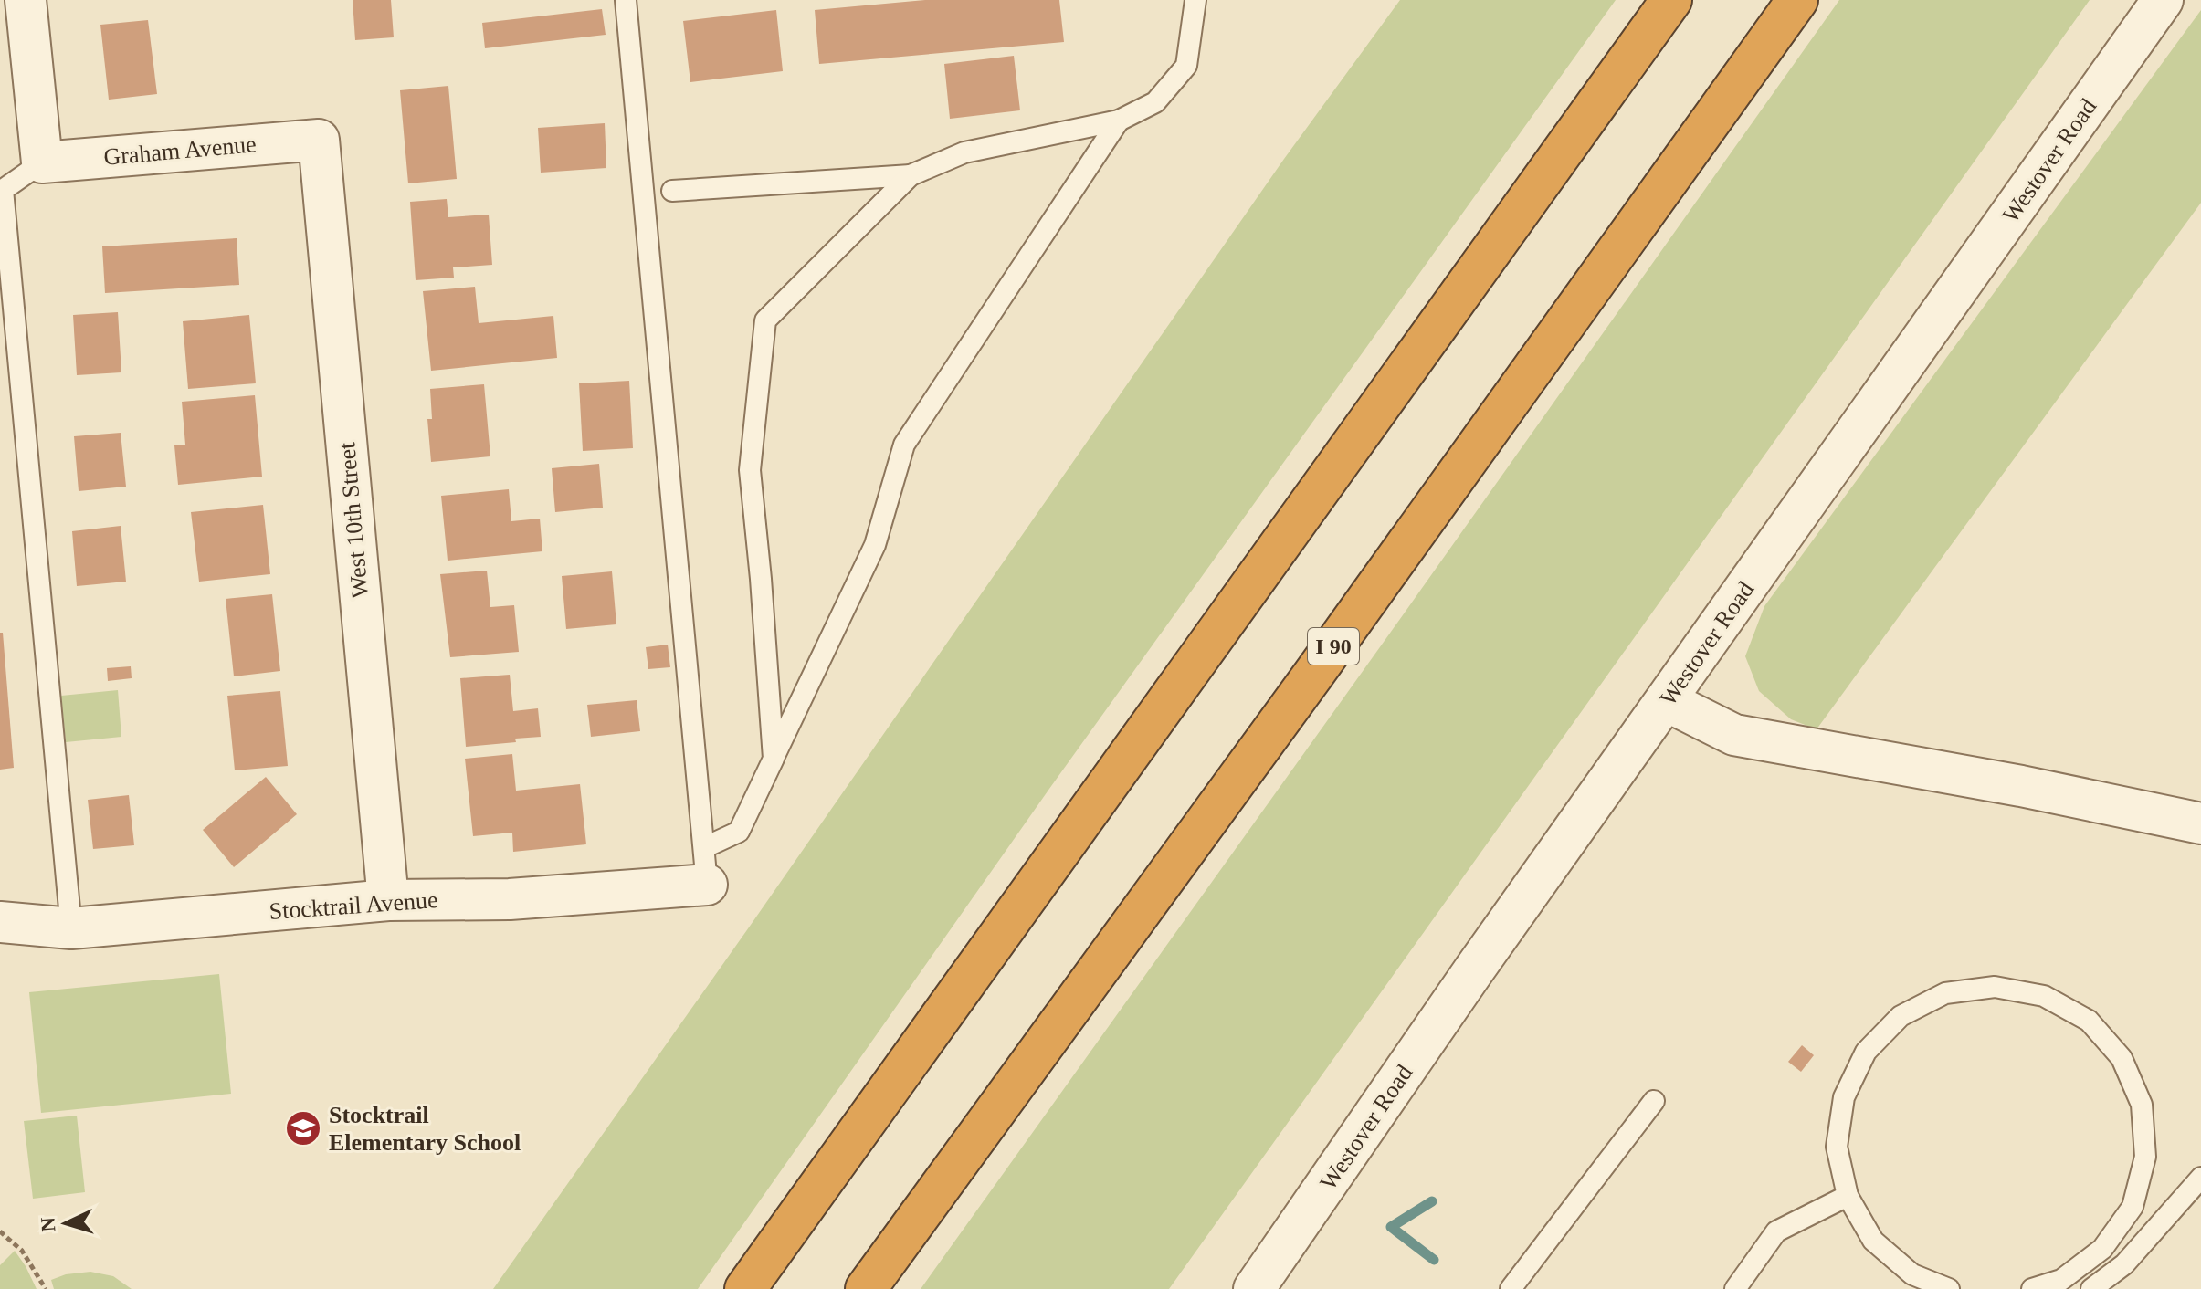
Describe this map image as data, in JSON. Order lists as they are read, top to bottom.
{
  "streets": {
    "highway": ["I 90"],
    "street": [
      "Graham Avenue",
      "Westover Road",
      "West 10th Street",
      "Stocktrail Avenue"
    ]
  },
  "crossings": [
    ["Graham Avenue", "West 10th Street"],
    ["West 10th Street", "Stocktrail Avenue"]
  ],
  "places": {
    "school or university": ["Stocktrail Elementary School"]
  },
  "north": "left"
}
